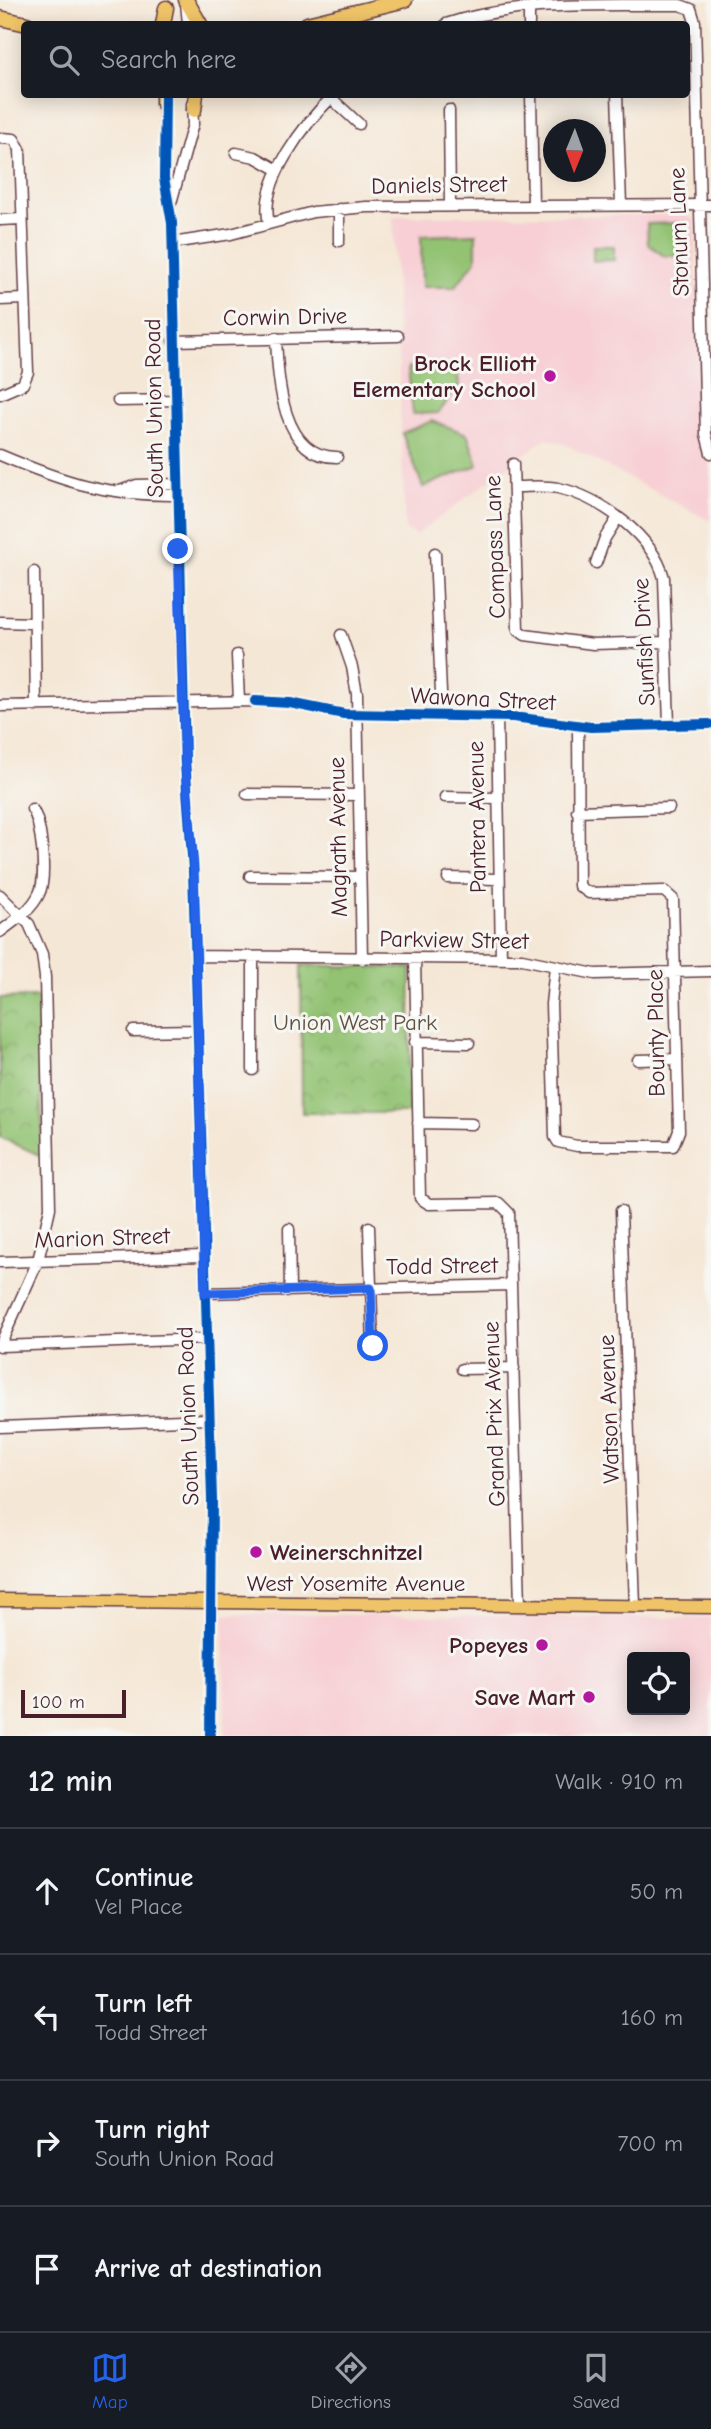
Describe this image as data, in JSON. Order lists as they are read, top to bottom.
{
  "streets": {
    "main road": ["West Yosemite Avenue"],
    "street": [
      "Daniels Street",
      "Stonum Lane",
      "Corwin Drive",
      "South Union Road",
      "Compass Lane",
      "Sunfish Drive",
      "Wawona Street",
      "Pantera Avenue",
      "Magrath Avenue",
      "Parkview Street",
      "Bounty Place",
      "Marion Street",
      "Todd Street",
      "Watson Avenue",
      "Grand Prix Avenue"
    ]
  },
  "crossings": [
    ["Daniels Street", "Stonum Lane"],
    ["Daniels Street", "South Union Road"],
    ["Corwin Drive", "South Union Road"],
    ["South Union Road", "Wawona Street"],
    ["South Union Road", "Parkview Street"],
    ["South Union Road", "Marion Street"],
    ["South Union Road", "Todd Street"],
    ["South Union Road", "West Yosemite Avenue"],
    ["Compass Lane", "Sunfish Drive"],
    ["Sunfish Drive", "Wawona Street"],
    ["Wawona Street", "Pantera Avenue"],
    ["Wawona Street", "Magrath Avenue"],
    ["Pantera Avenue", "Parkview Street"],
    ["Magrath Avenue", "Parkview Street"],
    ["Parkview Street", "Bounty Place"],
    ["Todd Street", "Grand Prix Avenue"],
    ["Watson Avenue", "West Yosemite Avenue"],
    ["Grand Prix Avenue", "West Yosemite Avenue"]
  ],
  "parks": ["Union West Park"],
  "places": [
    "Brock Elliott Elementary School",
    "Weinerschnitzel",
    "Popeyes",
    "Save Mart"
  ],
  "scale_bar": "100 m",
  "north": "bottom",
  "page": {
    "search": "Search here",
    "scale": "100 m",
    "heading": ["12 min", "Walk · 910 m"],
    "list": [
      ["Continue", "Vel Place", "50 m"],
      ["Turn left", "Todd Street", "160 m"],
      ["Turn right", "South Union Road", "700 m"],
      "Arrive at destination"
    ],
    "nav": ["Map", "Directions", "Saved"]
  }
}
